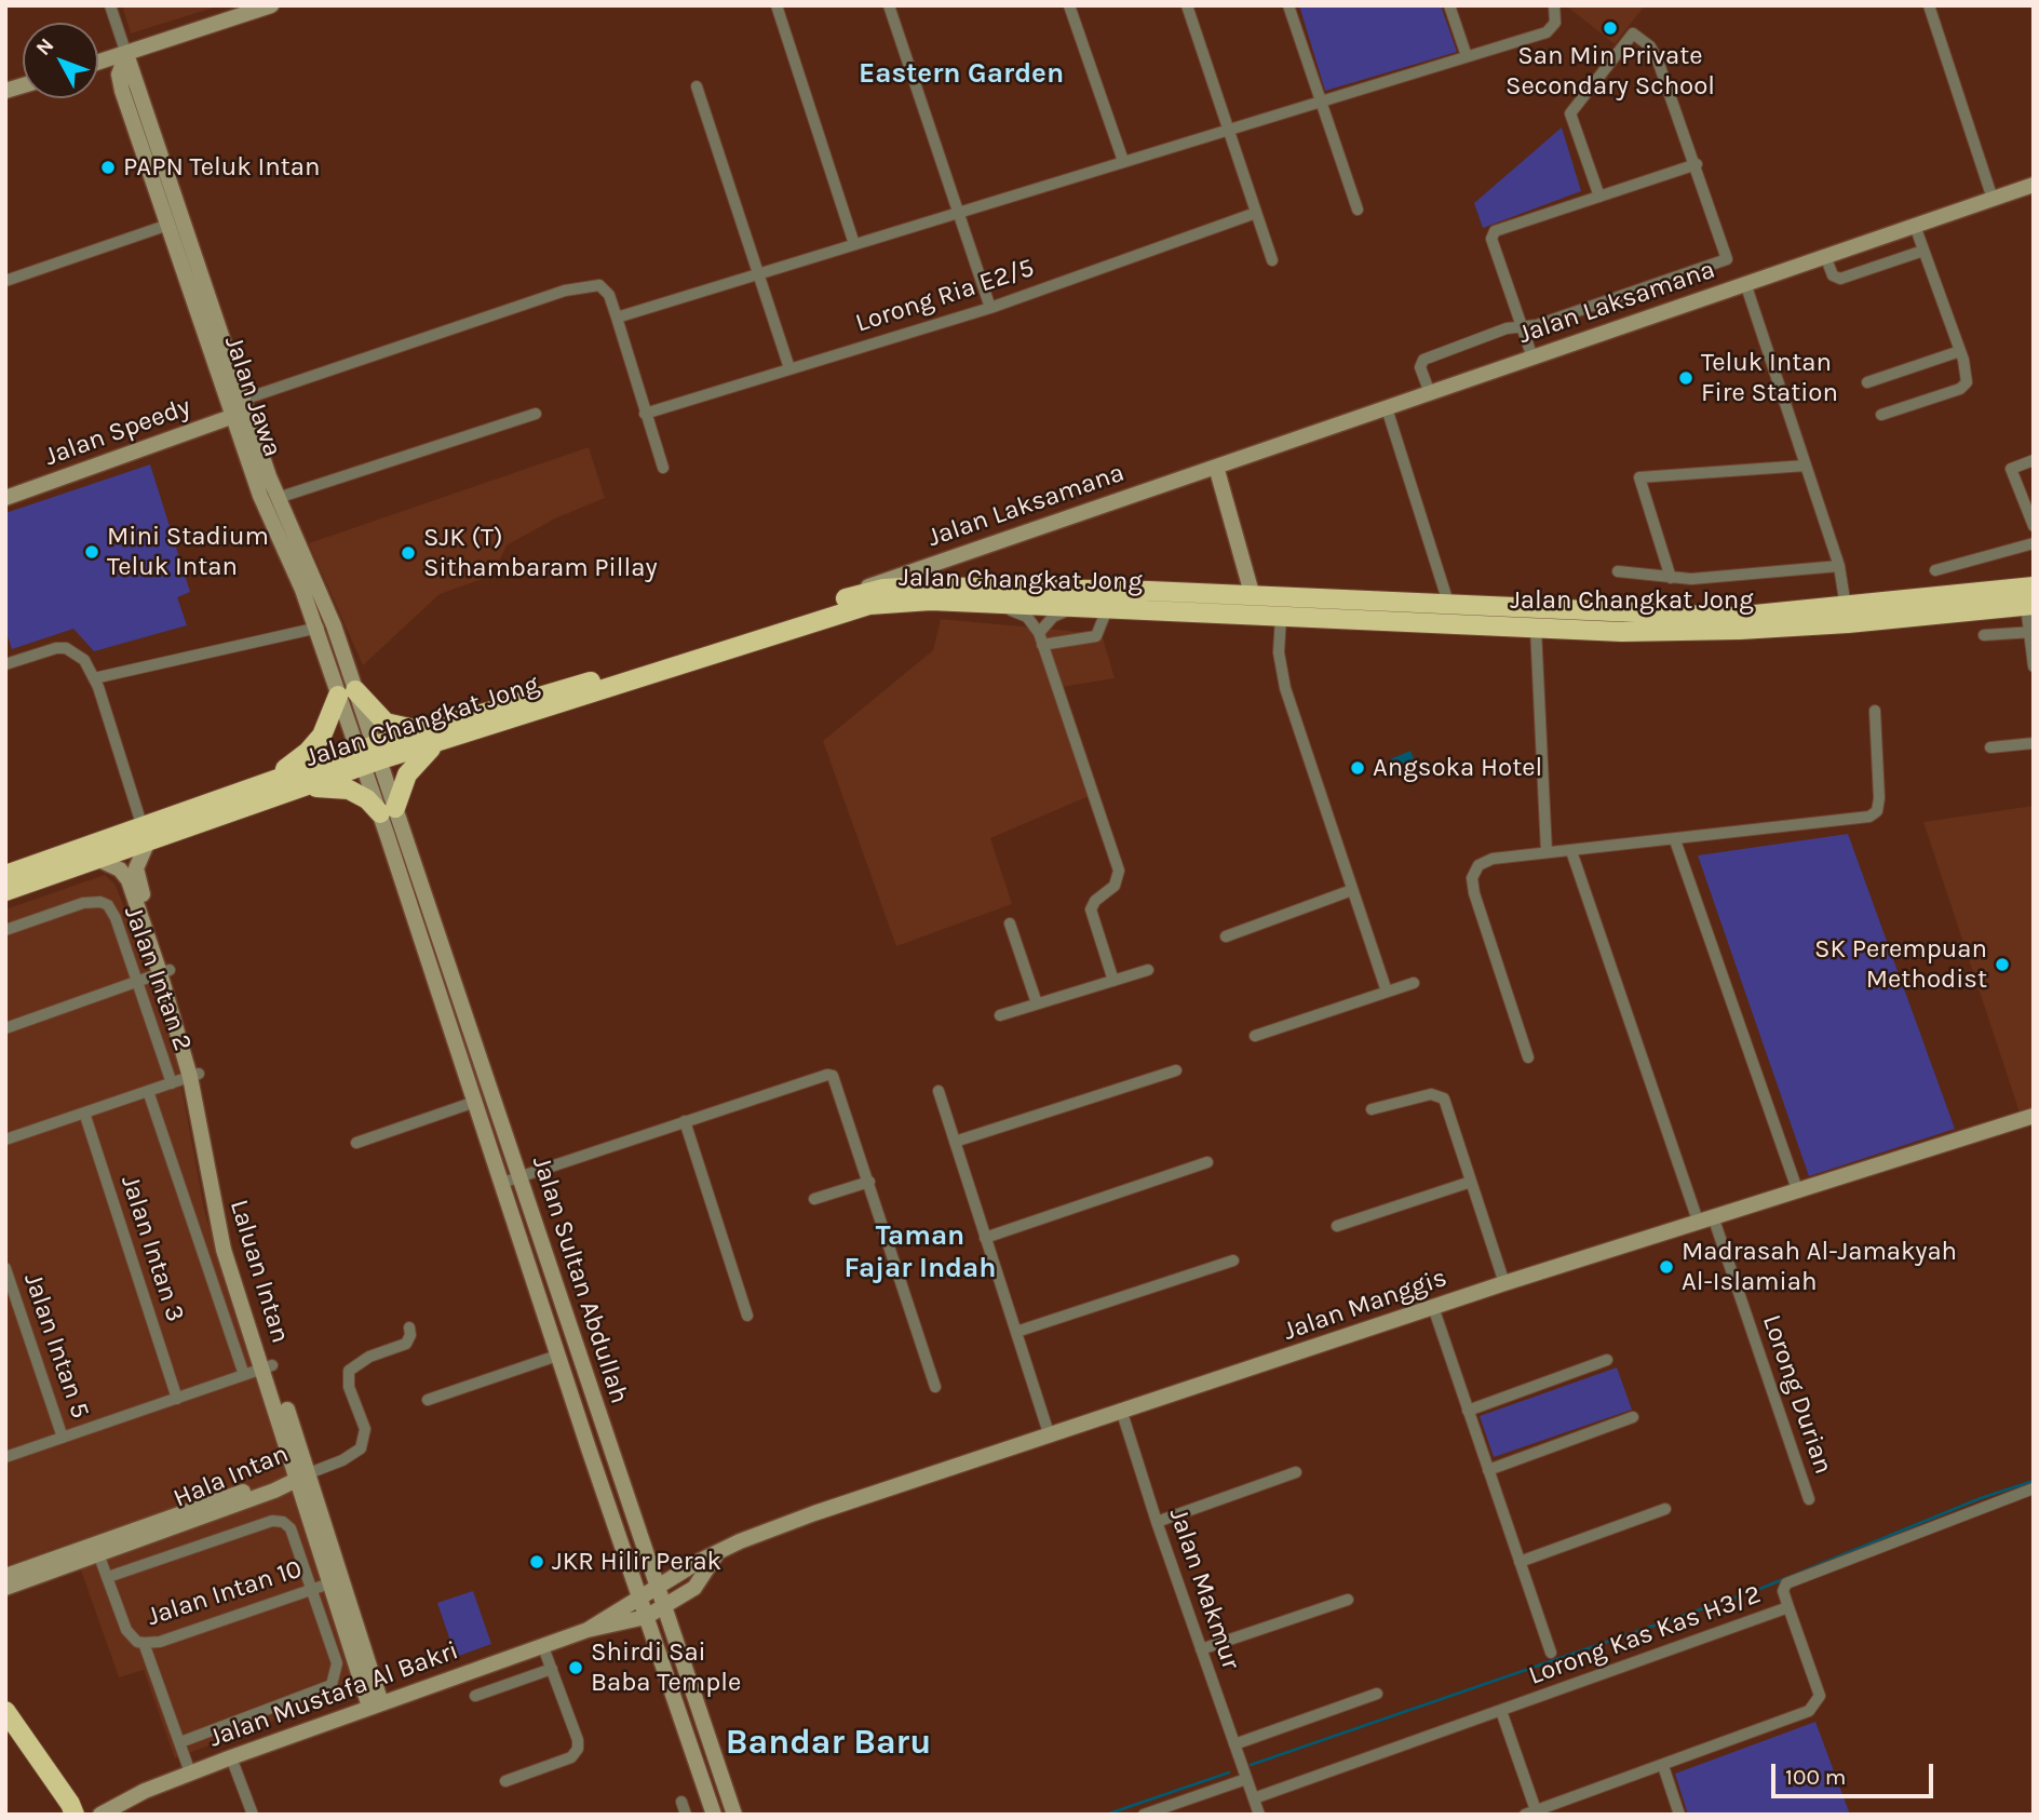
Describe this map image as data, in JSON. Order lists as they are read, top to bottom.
{
  "streets": {
    "highway": ["Jalan Changkat Jong"],
    "street": [
      "Lorong Ria E2/5",
      "Jalan Laksamana",
      "Jalan Jawa",
      "Jalan Speedy",
      "Jalan Intan 2",
      "Jalan Intan 3",
      "Laluan Intan",
      "Jalan Sultan Abdullah",
      "Jalan Manggis",
      "Jalan Intan 5",
      "Lorong Durian",
      "Hala Intan",
      "Jalan Makmur",
      "Jalan Intan 10",
      "Lorong Kas Kas H3/2",
      "Jalan Mustafa Al Bakri"
    ]
  },
  "crossings": [
    ["Jalan Laksamana", "Jalan Changkat Jong"],
    ["Jalan Jawa", "Jalan Speedy"],
    ["Jalan Jawa", "Jalan Changkat Jong"],
    ["Jalan Jawa", "Jalan Sultan Abdullah"],
    ["Jalan Changkat Jong", "Laluan Intan"],
    ["Jalan Changkat Jong", "Jalan Sultan Abdullah"],
    ["Laluan Intan", "Hala Intan"],
    ["Laluan Intan", "Jalan Intan 10"],
    ["Laluan Intan", "Jalan Mustafa Al Bakri"],
    ["Jalan Sultan Abdullah", "Jalan Manggis"],
    ["Jalan Sultan Abdullah", "Jalan Mustafa Al Bakri"],
    ["Jalan Manggis", "Lorong Durian"],
    ["Jalan Manggis", "Jalan Makmur"],
    ["Jalan Manggis", "Jalan Mustafa Al Bakri"],
    ["Hala Intan", "Jalan Intan 10"],
    ["Jalan Makmur", "Lorong Kas Kas H3/2"]
  ],
  "districts": ["Eastern Garden", "Taman Fajar Indah", "Bandar Baru"],
  "places": [
    "San Min Private Secondary School",
    "PAPN Teluk Intan",
    "Teluk Intan Fire Station",
    "Mini Stadium Teluk Intan",
    "SJK (T) Sithambaram Pillay",
    "Angsoka Hotel",
    "SK Perempuan Methodist",
    "Madrasah Al-Jamakyah Al-Islamiah",
    "JKR Hilir Perak",
    "Shirdi Sai Baba Temple"
  ],
  "scale_bar": "100 m",
  "north": "top left"
}
